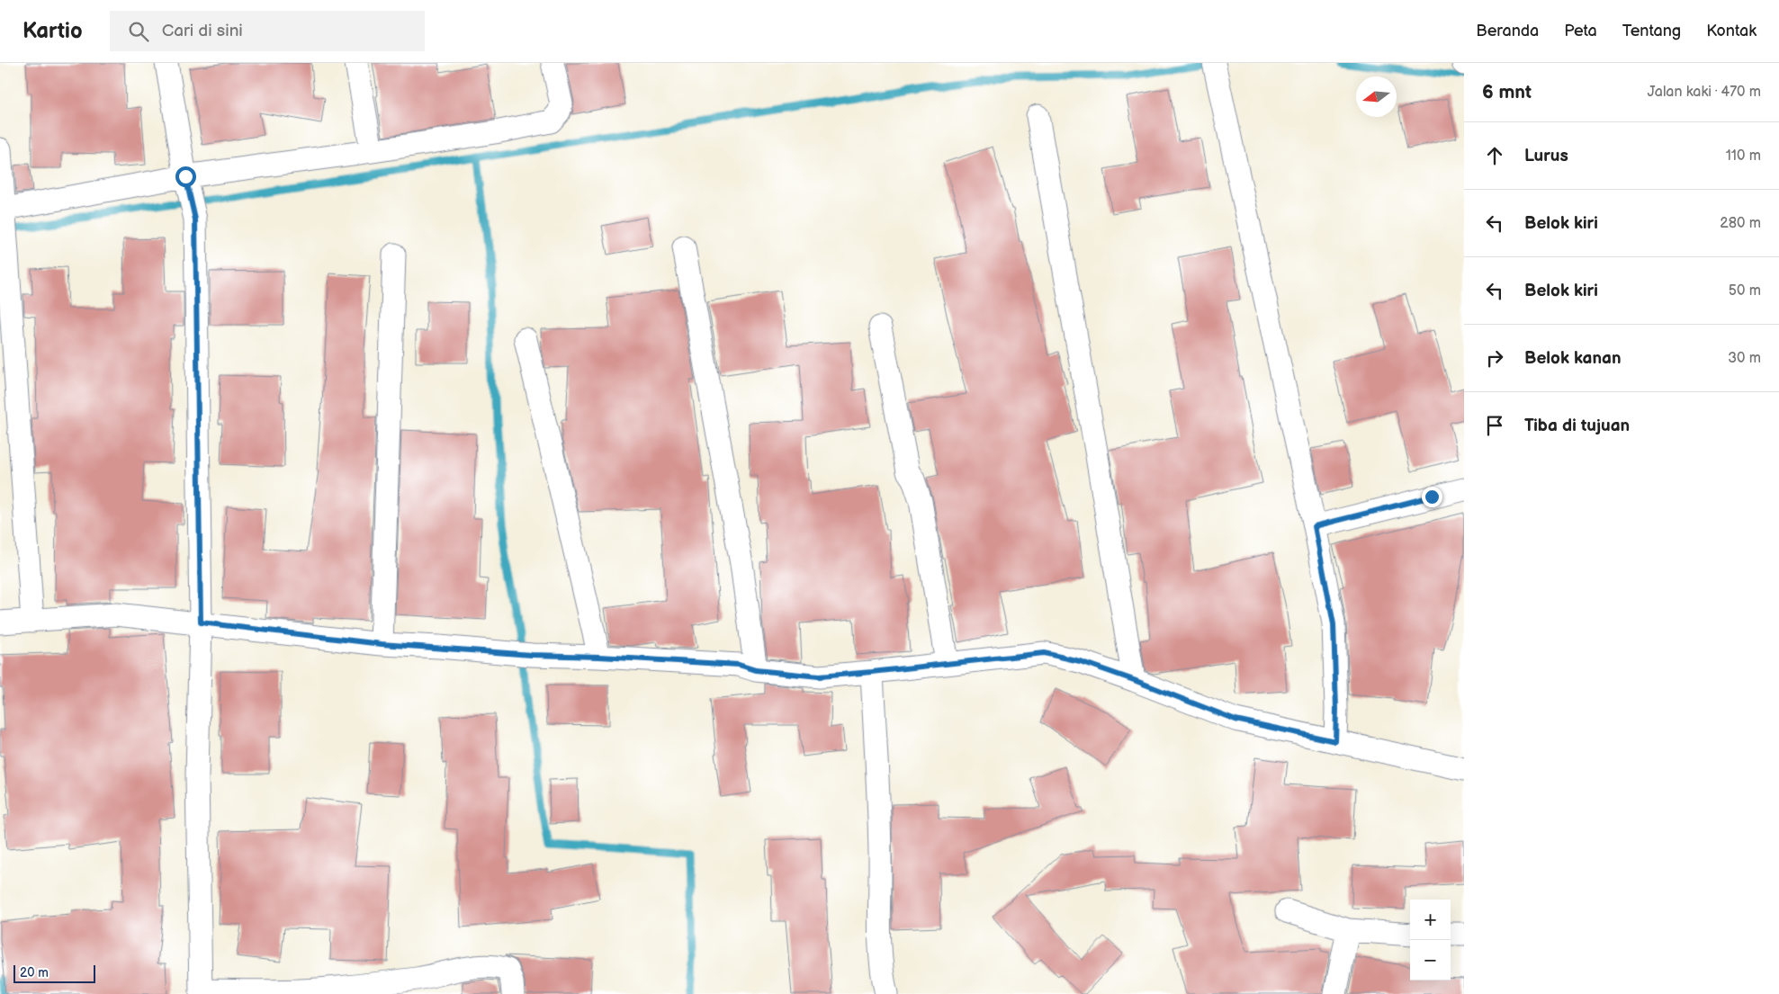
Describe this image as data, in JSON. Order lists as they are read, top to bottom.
{
  "scale_bar": "20 m",
  "north": "left",
  "page": {
    "header": "Kartio",
    "search": "Cari di sini",
    "nav": [
      "Beranda",
      "Peta",
      "Tentang",
      "Kontak"
    ],
    "heading": ["6 mnt", "Jalan kaki · 470 m"],
    "list": [
      ["Lurus", "110 m"],
      ["Belok kiri", "280 m"],
      ["Belok kiri", "50 m"],
      ["Belok kanan", "30 m"],
      "Tiba di tujuan"
    ],
    "map_buttons": ["+", "−"],
    "scale": "20 m"
  }
}
